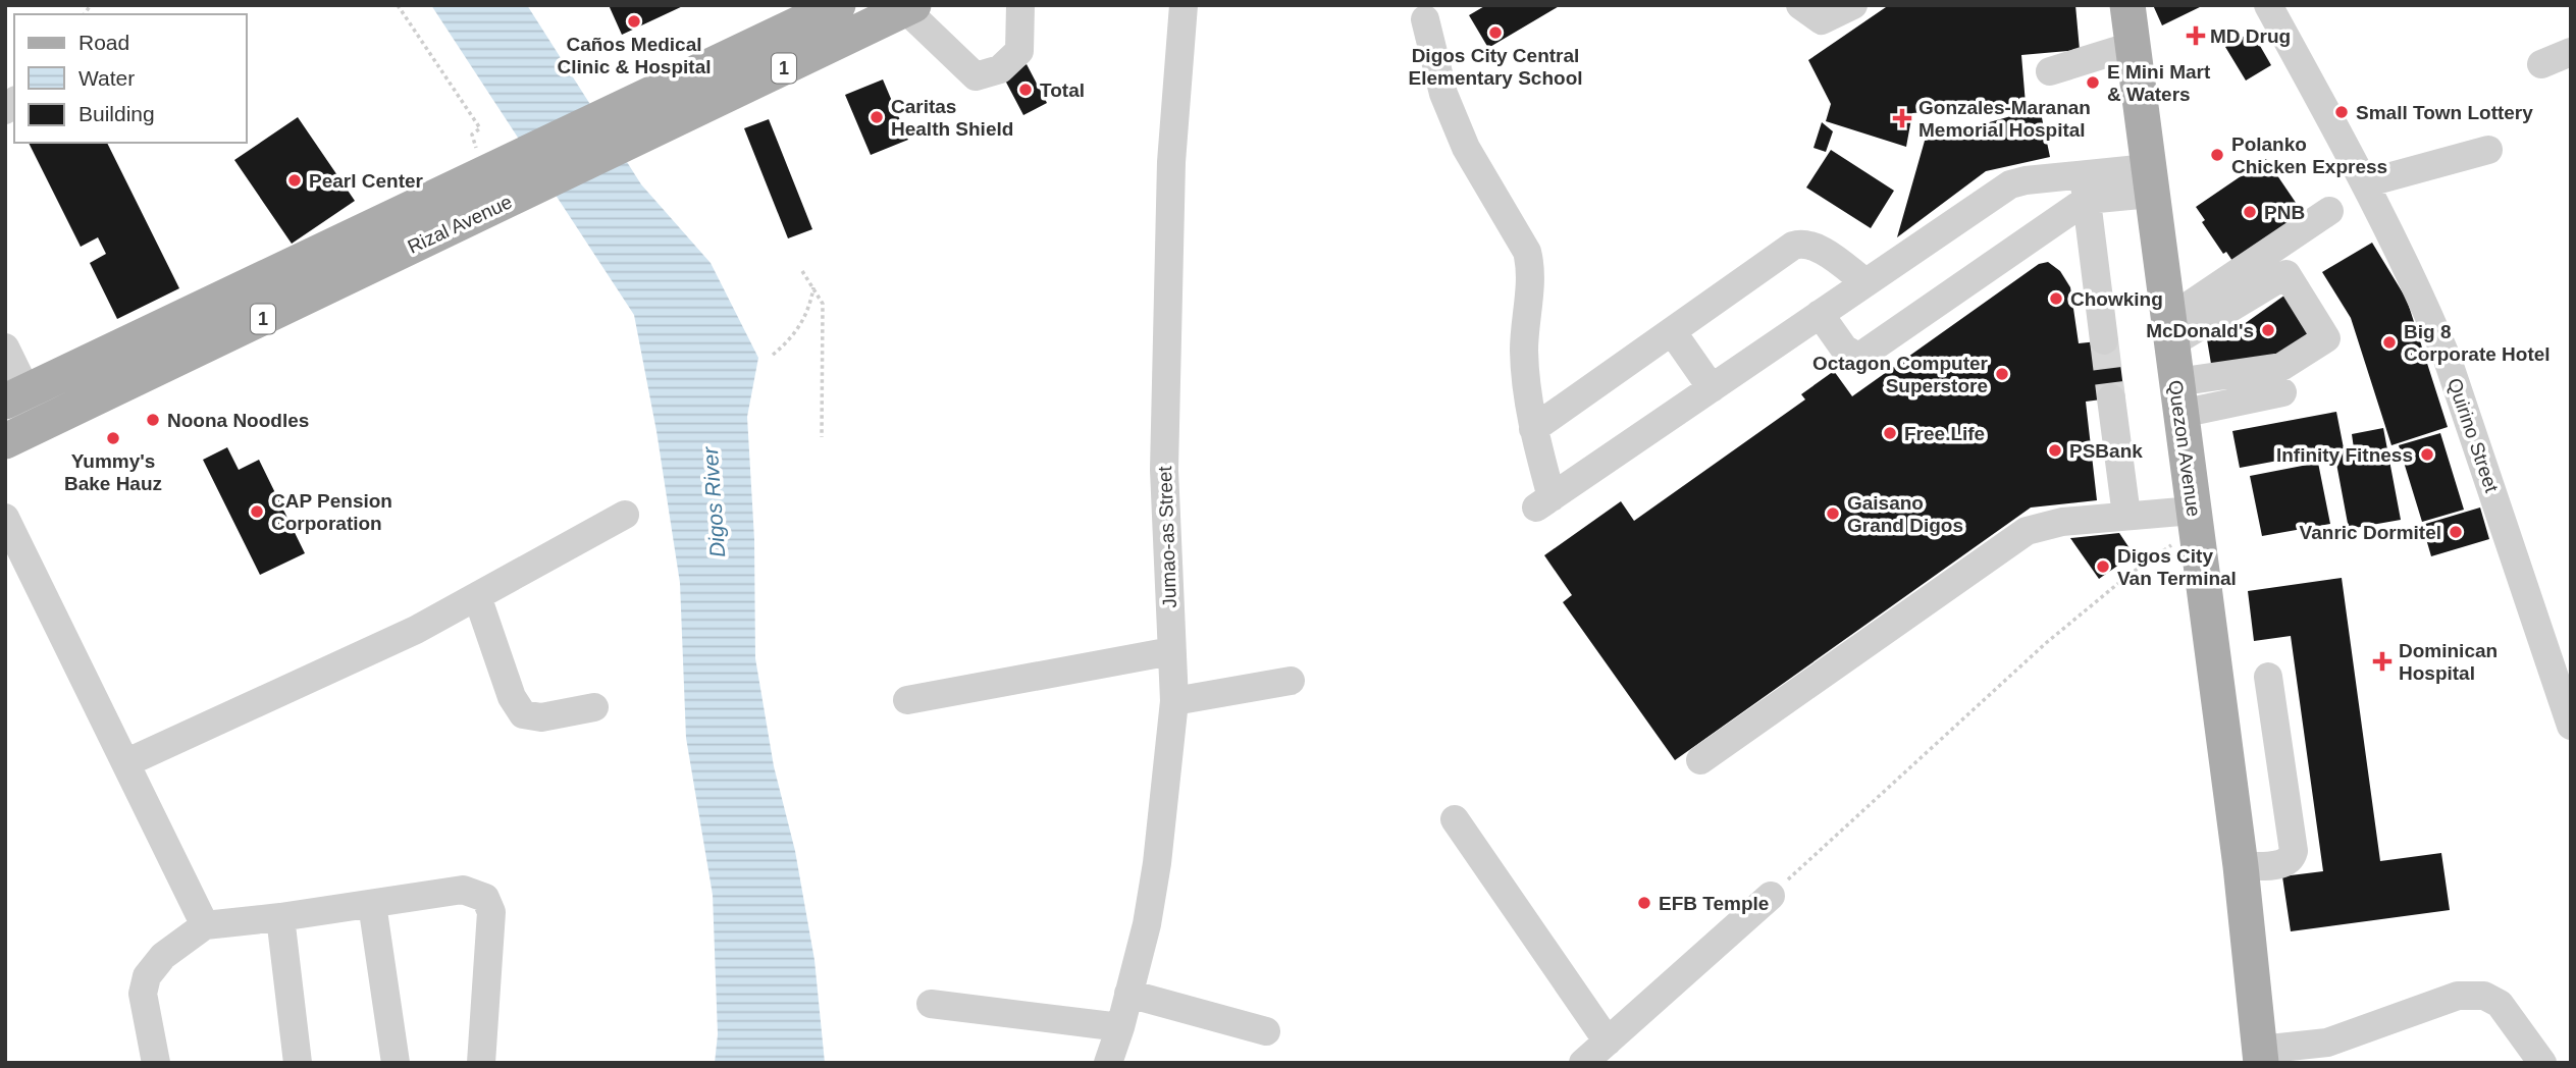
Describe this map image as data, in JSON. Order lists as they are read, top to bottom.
{
  "streets": {
    "main road": ["1", "Rizal Avenue", "Quezon Avenue"],
    "street": ["Quirino Street", "Jumao-as Street"]
  },
  "water": ["Digos River"],
  "places": {
    "other": [
      "Caños Medical Clinic & Hospital",
      "Digos City Central Elementary School",
      "E Mini Mart & Waters",
      "Total",
      "Small Town Lottery",
      "Caritas Health Shield",
      "Polanko Chicken Express",
      "Pearl Center",
      "PNB",
      "Chowking",
      "McDonald's",
      "Big 8 Corporate Hotel",
      "Octagon Computer Superstore",
      "Noona Noodles",
      "Free.Life",
      "Yummy's Bake Hauz",
      "PSBank",
      "Infinity Fitness",
      "CAP Pension Corporation",
      "Gaisano Grand Digos",
      "Vanric Dormitel",
      "Digos City Van Terminal",
      "EFB Temple"
    ],
    "health": ["MD Drug", "Gonzales-Maranan Memorial Hospital", "Dominican Hospital"]
  },
  "legend": ["Road", "Water", "Building"]
}
